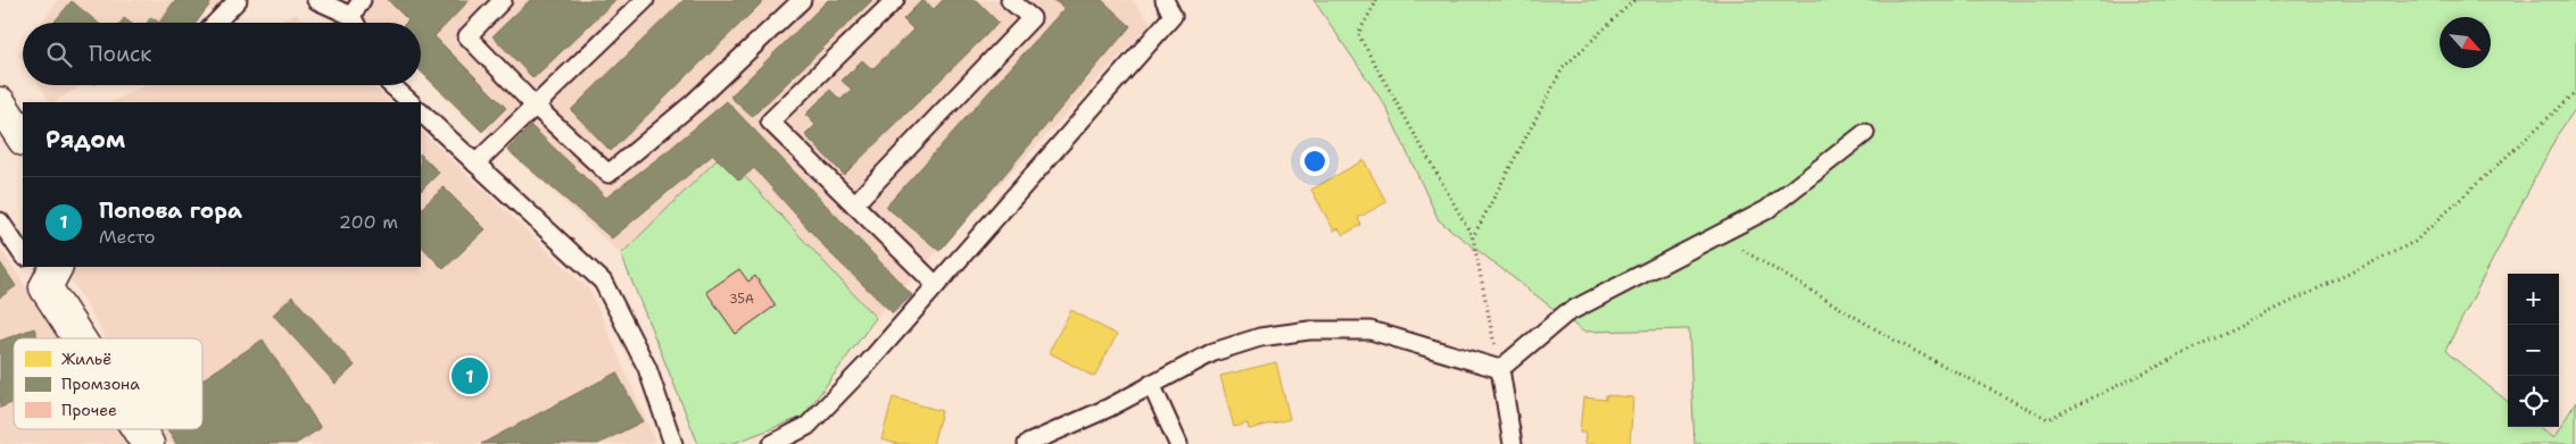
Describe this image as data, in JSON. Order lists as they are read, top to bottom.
{
  "house_numbers": ["35А"],
  "legend": ["Жильё", "Промзона", "Прочее"],
  "north": "bottom right",
  "page": {
    "search": "Поиск",
    "heading": "Рядом",
    "list": [
      {
        "mark": "1",
        "name": "Попова гора",
        "note": "Место",
        "value": "200 m"
      }
    ],
    "map_buttons": ["+", "−"],
    "pins": "1"
  }
}
